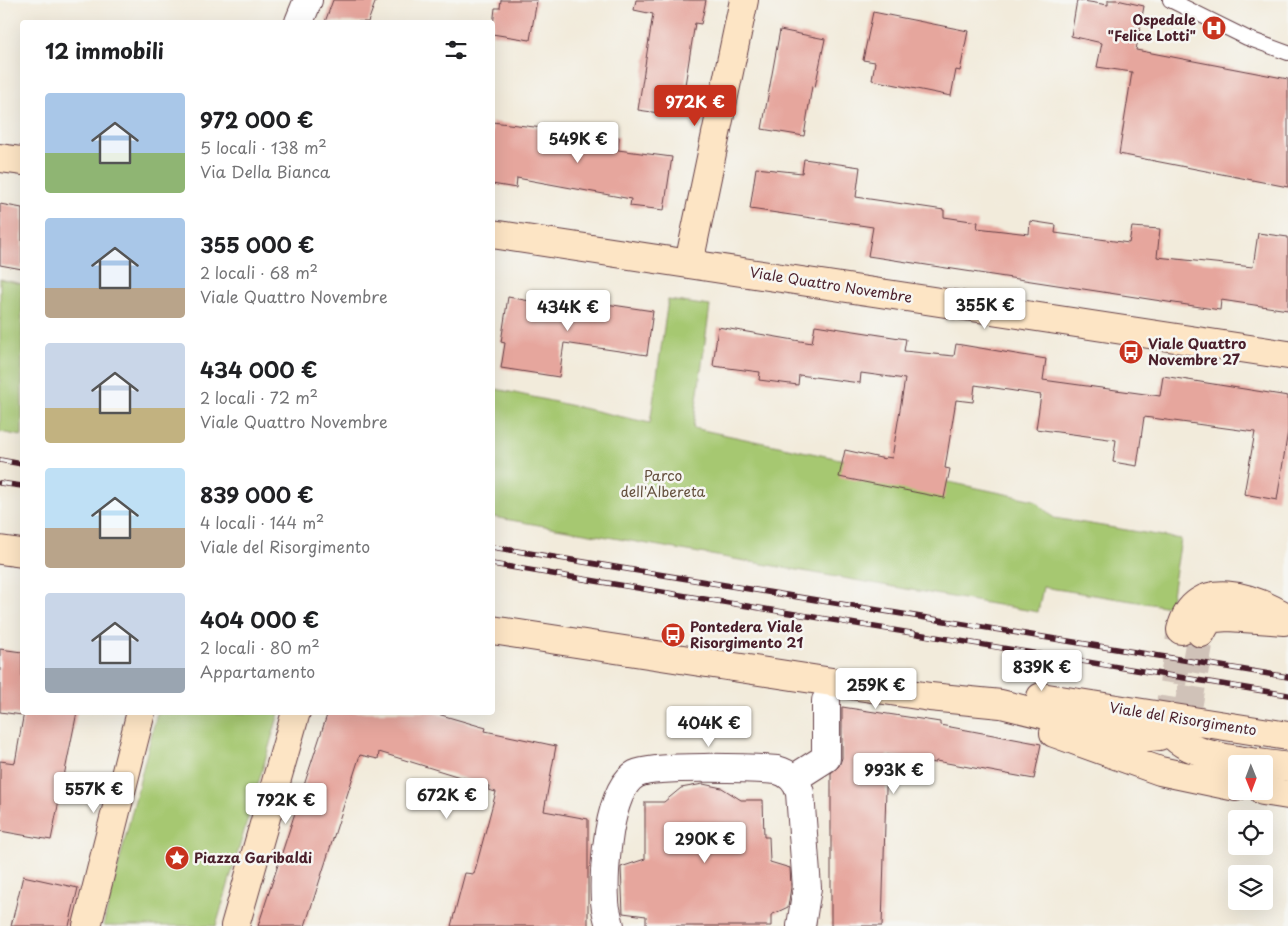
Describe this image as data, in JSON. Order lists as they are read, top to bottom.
{
  "streets": {
    "street": ["Viale Quattro Novembre", "Viale del Risorgimento"]
  },
  "parks": ["Parco dell'Albereta"],
  "places": {
    "hospital": ["Ospedale \"Felice Lotti\""],
    "bus stop": ["Viale Quattro Novembre 27", "Pontedera Viale Risorgimento 21"],
    "place": ["Piazza Garibaldi"]
  },
  "north": "bottom",
  "page": {
    "heading": "12 immobili",
    "list": [
      {
        "name": "972 000 €",
        "note": "5 locali · 138 m² · Via Della Bianca"
      },
      {
        "name": "355 000 €",
        "note": "2 locali · 68 m² · Viale Quattro Novembre"
      },
      {
        "name": "434 000 €",
        "note": "2 locali · 72 m² · Viale Quattro Novembre"
      },
      {
        "name": "839 000 €",
        "note": "4 locali · 144 m² · Viale del Risorgimento"
      },
      {
        "name": "404 000 €",
        "note": "2 locali · 80 m² · Appartamento"
      }
    ],
    "price": [
      "972K €",
      "549K €",
      "355K €",
      "434K €",
      "839K €",
      "259K €",
      "404K €",
      "993K €",
      "557K €",
      "672K €",
      "792K €",
      "290K €"
    ]
  }
}
